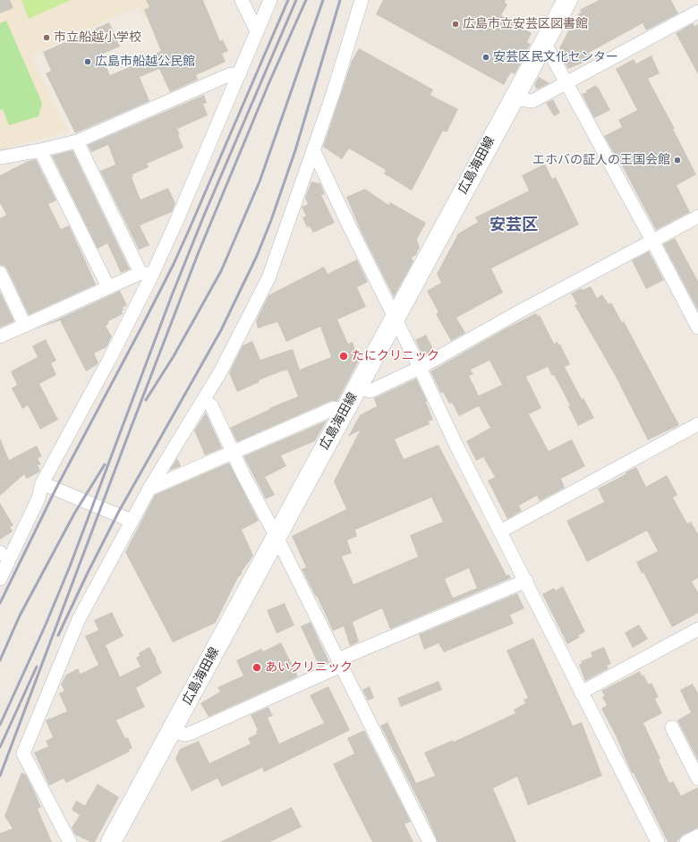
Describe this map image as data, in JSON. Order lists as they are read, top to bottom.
{
  "streets": {
    "main road": ["広島海田線"]
  },
  "districts": ["安芸区"],
  "places": [
    "広島市立安芸区図書館",
    "市立船越小学校",
    "安芸区民文化センター",
    "広島市船越公民館",
    "エホバの証人の王国会館",
    "たにクリニック",
    "あいクリニック"
  ]
}
